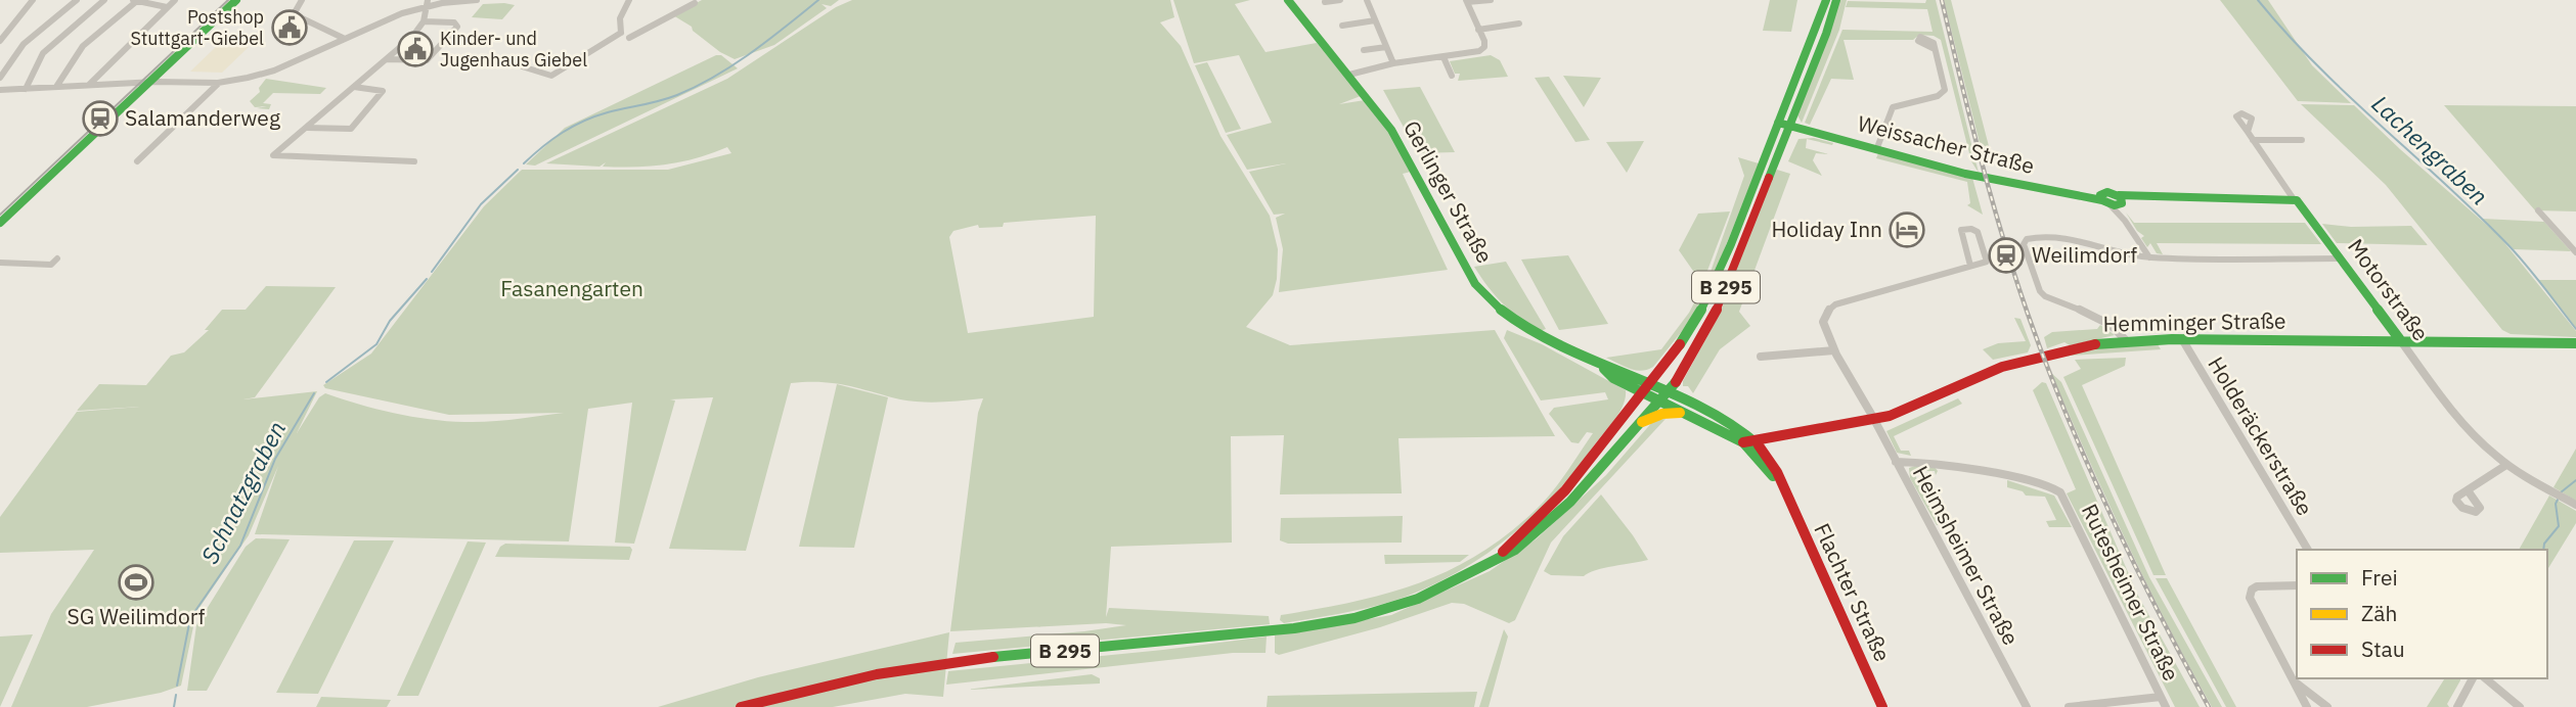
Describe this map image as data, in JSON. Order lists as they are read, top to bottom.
{
  "streets": {
    "main road": [
      "Weissacher Straße",
      "Gerlinger Straße",
      "B 295",
      "Motorstraße",
      "Hemminger Straße",
      "Flachter Straße"
    ],
    "street": ["Holderäckerstraße", "Heimsheimer Straße", "Rutesheimer Straße"]
  },
  "crossings": [
    ["Weissacher Straße", "B 295"],
    ["Weissacher Straße", "Motorstraße"],
    ["Gerlinger Straße", "B 295"],
    ["Gerlinger Straße", "Flachter Straße"],
    ["B 295", "Flachter Straße"],
    ["Motorstraße", "Hemminger Straße"],
    ["Hemminger Straße", "Holderäckerstraße"],
    ["Hemminger Straße", "Heimsheimer Straße"],
    ["Hemminger Straße", "Flachter Straße"],
    ["Heimsheimer Straße", "Rutesheimer Straße"]
  ],
  "water": ["Lachengraben", "Schnatzgraben"],
  "parks": ["Fasanengarten"],
  "places": {
    "public building": ["Postshop Stuttgart-Giebel", "Kinder- und Jugenhaus Giebel"],
    "station": ["Salamanderweg", "Weilimdorf"],
    "hotel": ["Holiday Inn"],
    "sports": ["SG Weilimdorf"]
  },
  "legend": ["Frei", "Zäh", "Stau"]
}
